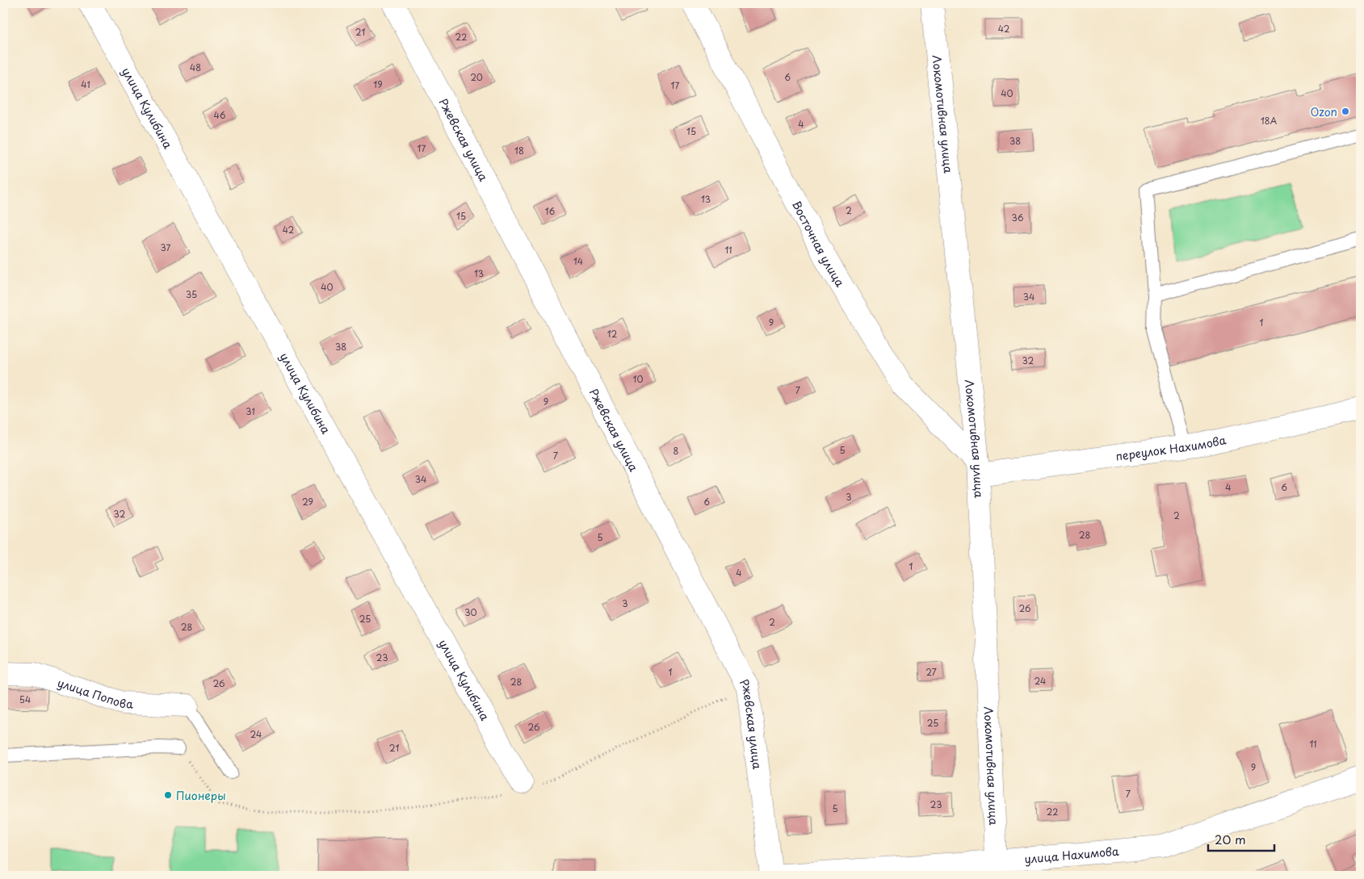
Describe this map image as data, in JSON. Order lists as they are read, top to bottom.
{
  "streets": {
    "street": [
      "улица Кулибина",
      "Локомотивная улица",
      "Ржевская улица",
      "Восточная улица",
      "переулок Нахимова",
      "улица Попова",
      "улица Нахимова"
    ]
  },
  "crossings": [
    ["Локомотивная улица", "Восточная улица"],
    ["Локомотивная улица", "переулок Нахимова"],
    ["Локомотивная улица", "улица Нахимова"],
    ["Ржевская улица", "улица Нахимова"],
    ["Восточная улица", "переулок Нахимова"]
  ],
  "places": ["Ozon", "Пионеры"],
  "house_numbers": [
    "42",
    "21",
    "22",
    "48",
    "20",
    "6",
    "41",
    "19",
    "17",
    "40",
    "46",
    "18А",
    "4",
    "15",
    "38",
    "17",
    "18",
    "13",
    "2",
    "16",
    "15",
    "36",
    "42",
    "37",
    "11",
    "14",
    "13",
    "40",
    "35",
    "34",
    "9",
    "1",
    "12",
    "38",
    "32",
    "10",
    "7",
    "9",
    "31",
    "5",
    "8",
    "7",
    "34",
    "4",
    "6",
    "3",
    "29",
    "6",
    "32",
    "2",
    "28",
    "5",
    "1",
    "4",
    "3",
    "26",
    "30",
    "25",
    "2",
    "28",
    "23",
    "1",
    "27",
    "24",
    "28",
    "26",
    "54",
    "25",
    "26",
    "24",
    "11",
    "21",
    "9",
    "7",
    "23",
    "5",
    "22"
  ],
  "scale_bar": "20 m"
}
